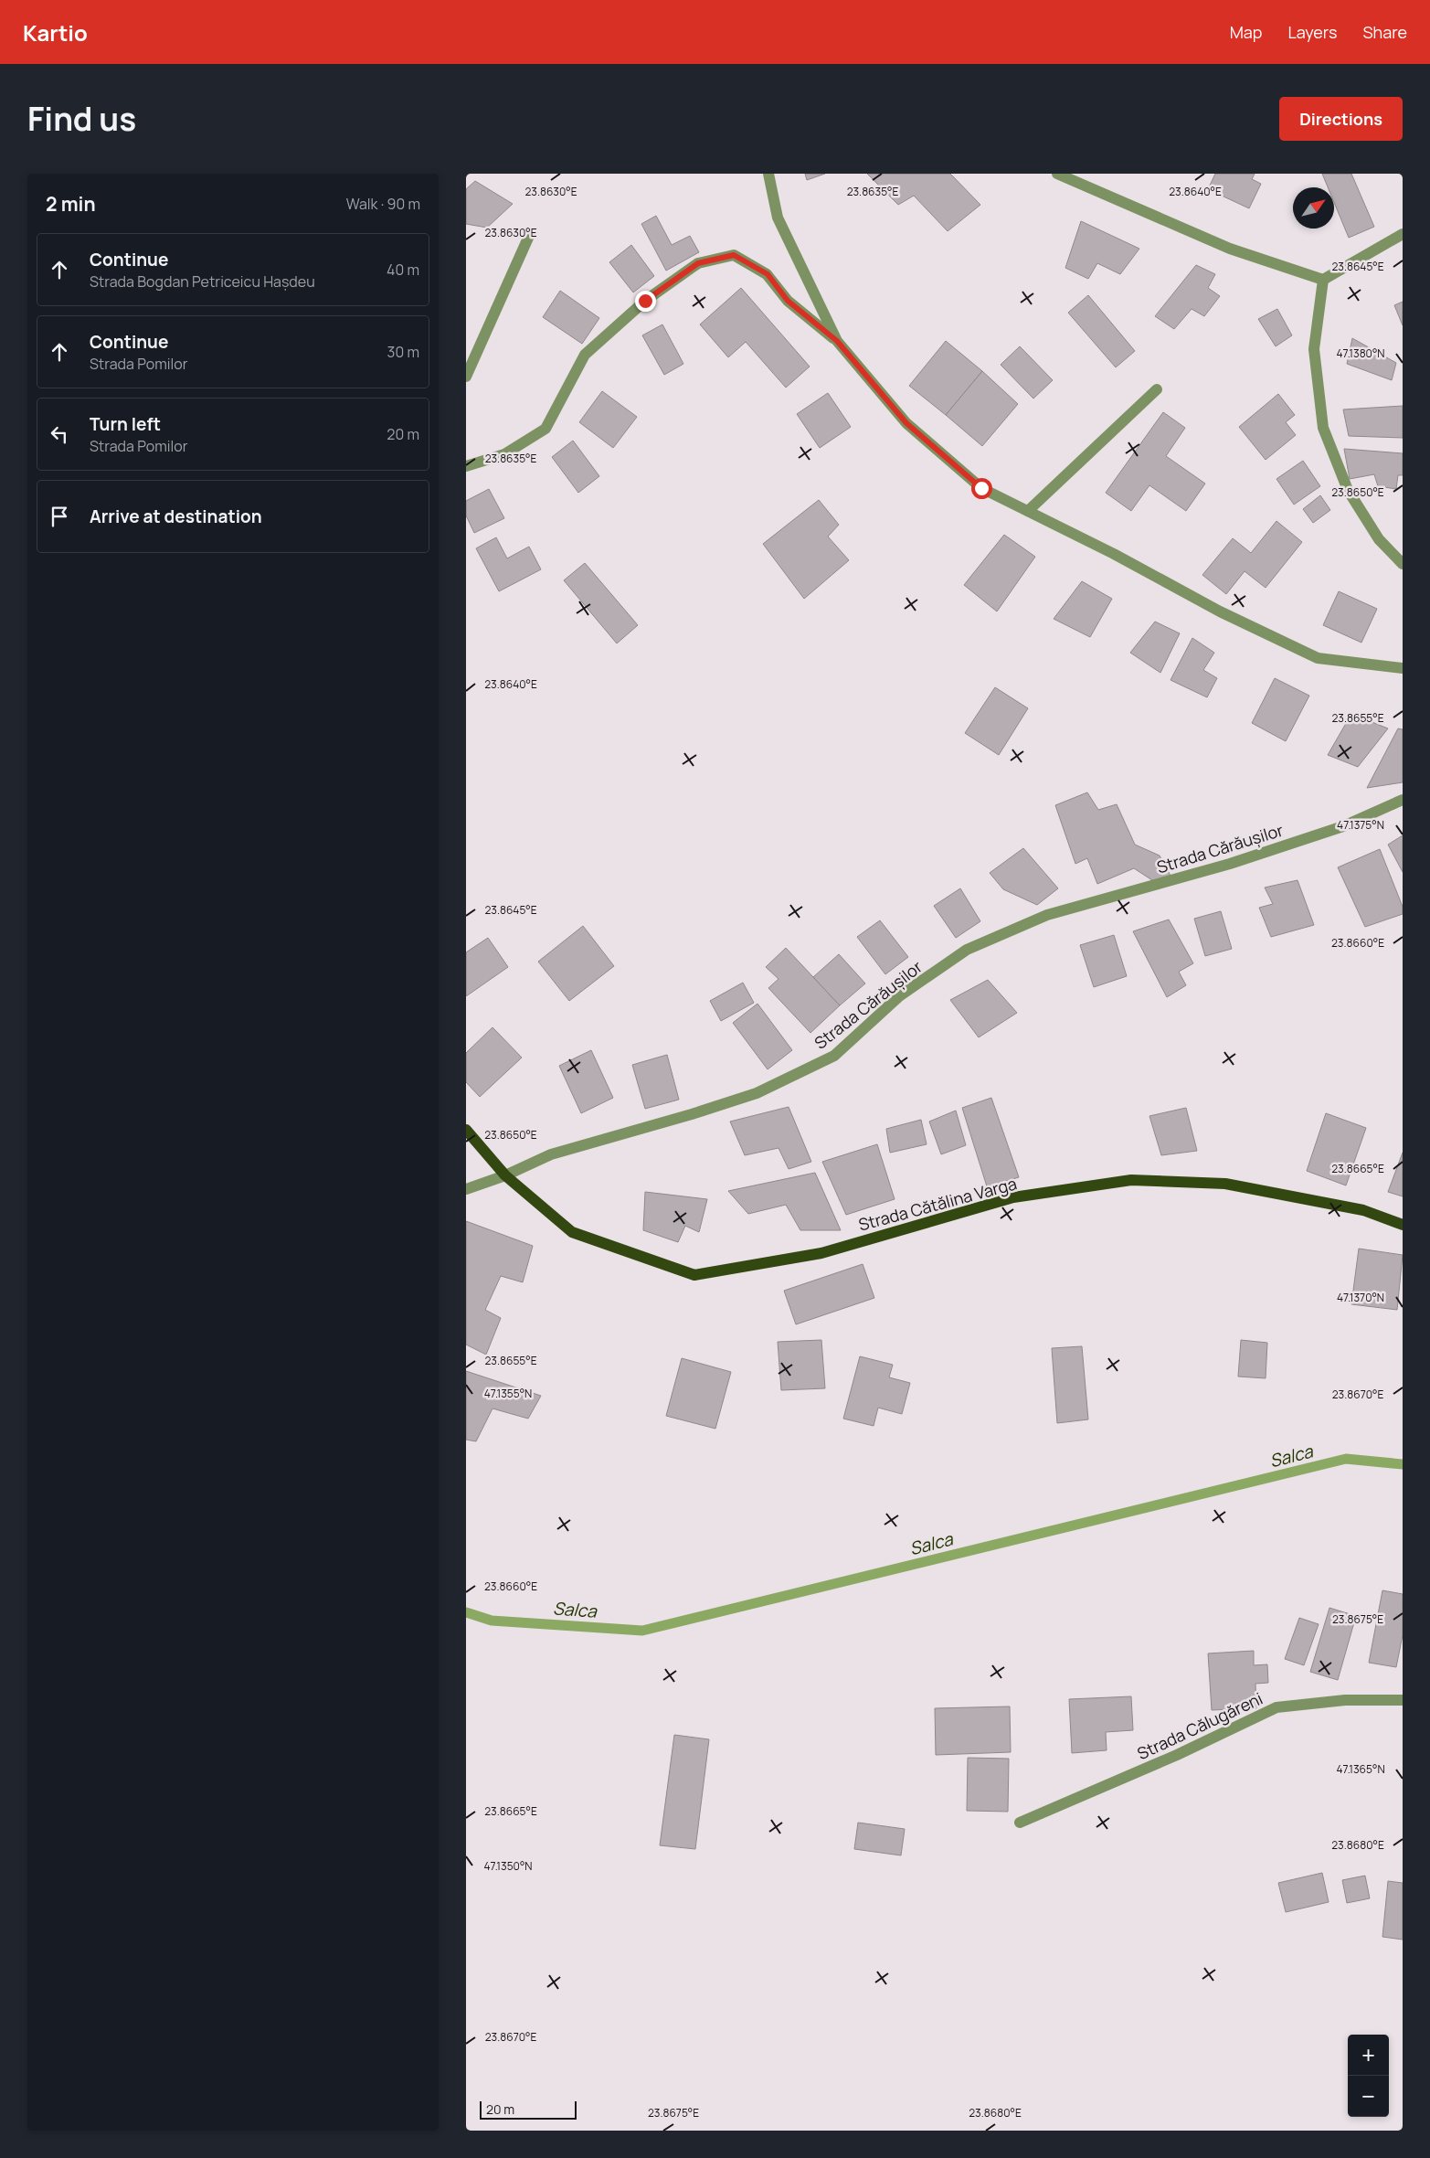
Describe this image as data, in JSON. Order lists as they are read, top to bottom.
{
  "streets": {
    "main road": ["Strada Cătălina Varga"],
    "street": ["Strada Cărăușilor", "Strada Călugăreni"]
  },
  "crossings": [
    ["Strada Cărăușilor", "Strada Cătălina Varga"]
  ],
  "water": ["Salca"],
  "scale_bar": "20 m",
  "north": "top right",
  "page": {
    "header": "Kartio",
    "nav": ["Map", "Layers", "Share"],
    "title": "Find us",
    "buttons": "Directions",
    "heading": ["2 min", "Walk · 90 m"],
    "list": [
      ["Continue", "Strada Bogdan Petriceicu Hașdeu", "40 m"],
      ["Continue", "Strada Pomilor", "30 m"],
      ["Turn left", "Strada Pomilor", "20 m"],
      "Arrive at destination"
    ],
    "map_buttons": ["+", "−"],
    "scale": "20 m"
  },
  "coordinates": [
    "23.8635°E",
    "23.8630°E",
    "23.8640°E",
    "23.8645°E",
    "47.1380°N",
    "23.8650°E",
    "23.8655°E",
    "47.1375°N",
    "23.8660°E",
    "23.8665°E",
    "47.1370°N",
    "47.1355°N",
    "23.8670°E",
    "23.8675°E",
    "47.1365°N",
    "23.8680°E",
    "47.1350°N"
  ]
}
